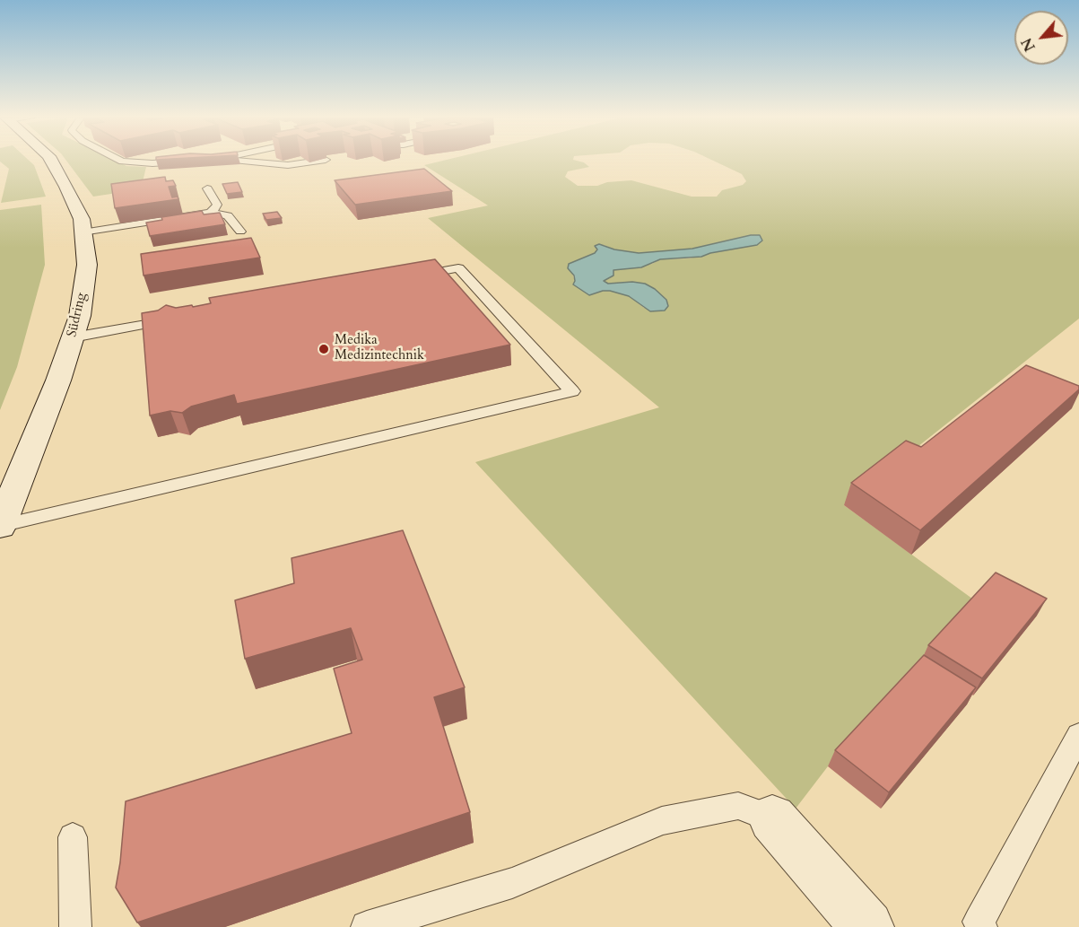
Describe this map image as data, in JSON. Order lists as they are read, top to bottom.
{
  "streets": {
    "street": ["Südring"]
  },
  "places": ["Medika Medizintechnik"],
  "north": "bottom left"
}
